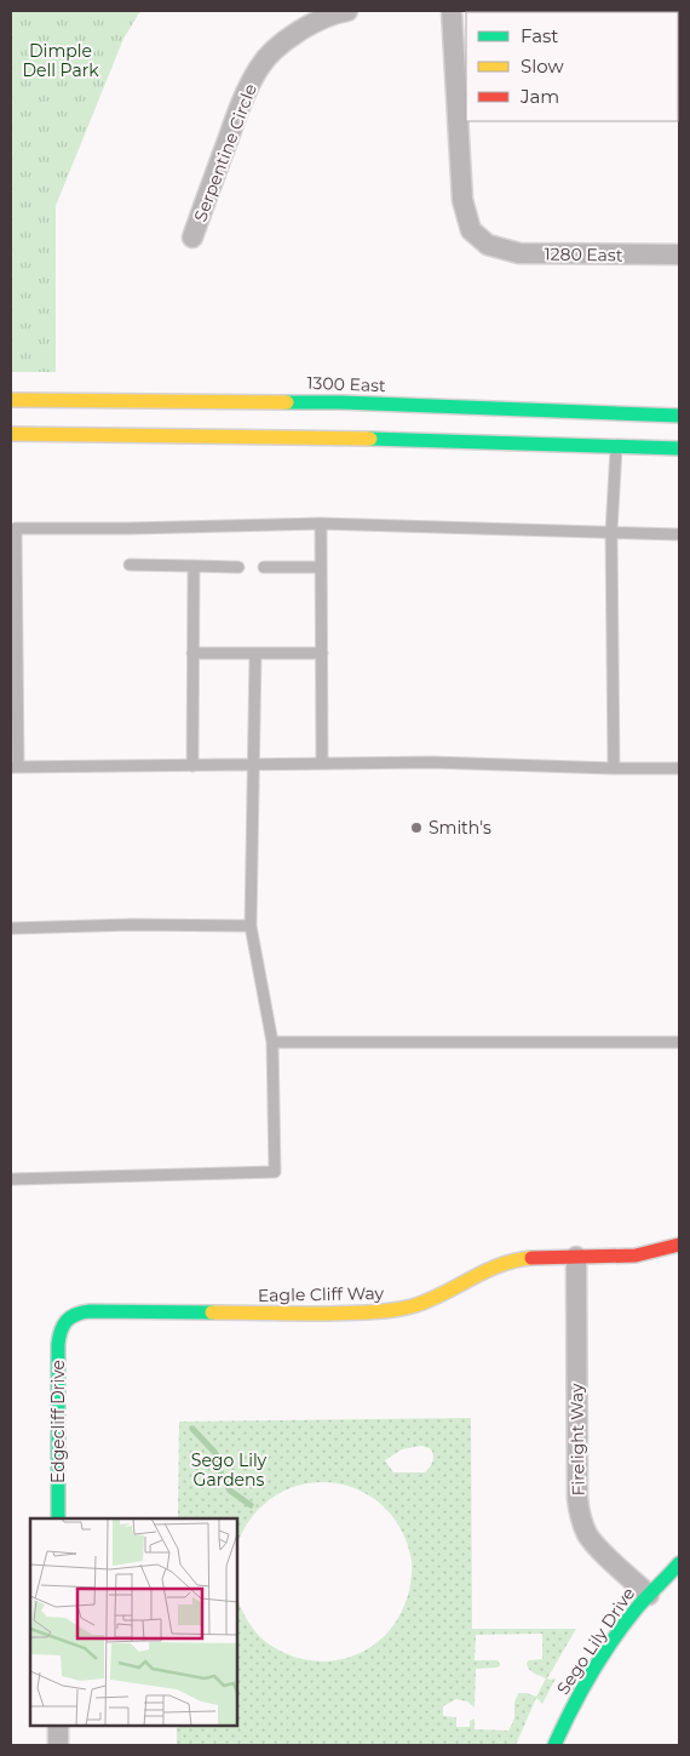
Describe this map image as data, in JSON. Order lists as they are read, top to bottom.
{
  "streets": {
    "main road": [
      "1300 East",
      "Eagle Cliff Way",
      "Edgecliff Drive",
      "Sego Lily Drive"
    ],
    "street": ["Serpentine Circle", "1280 East", "Firelight Way"]
  },
  "crossings": [
    ["Eagle Cliff Way", "Edgecliff Drive"],
    ["Eagle Cliff Way", "Firelight Way"],
    ["Firelight Way", "Sego Lily Drive"]
  ],
  "parks": ["Dimple Dell Park", "Sego Lily Gardens"],
  "places": ["Smith's"],
  "legend": ["Fast", "Slow", "Jam"]
}
